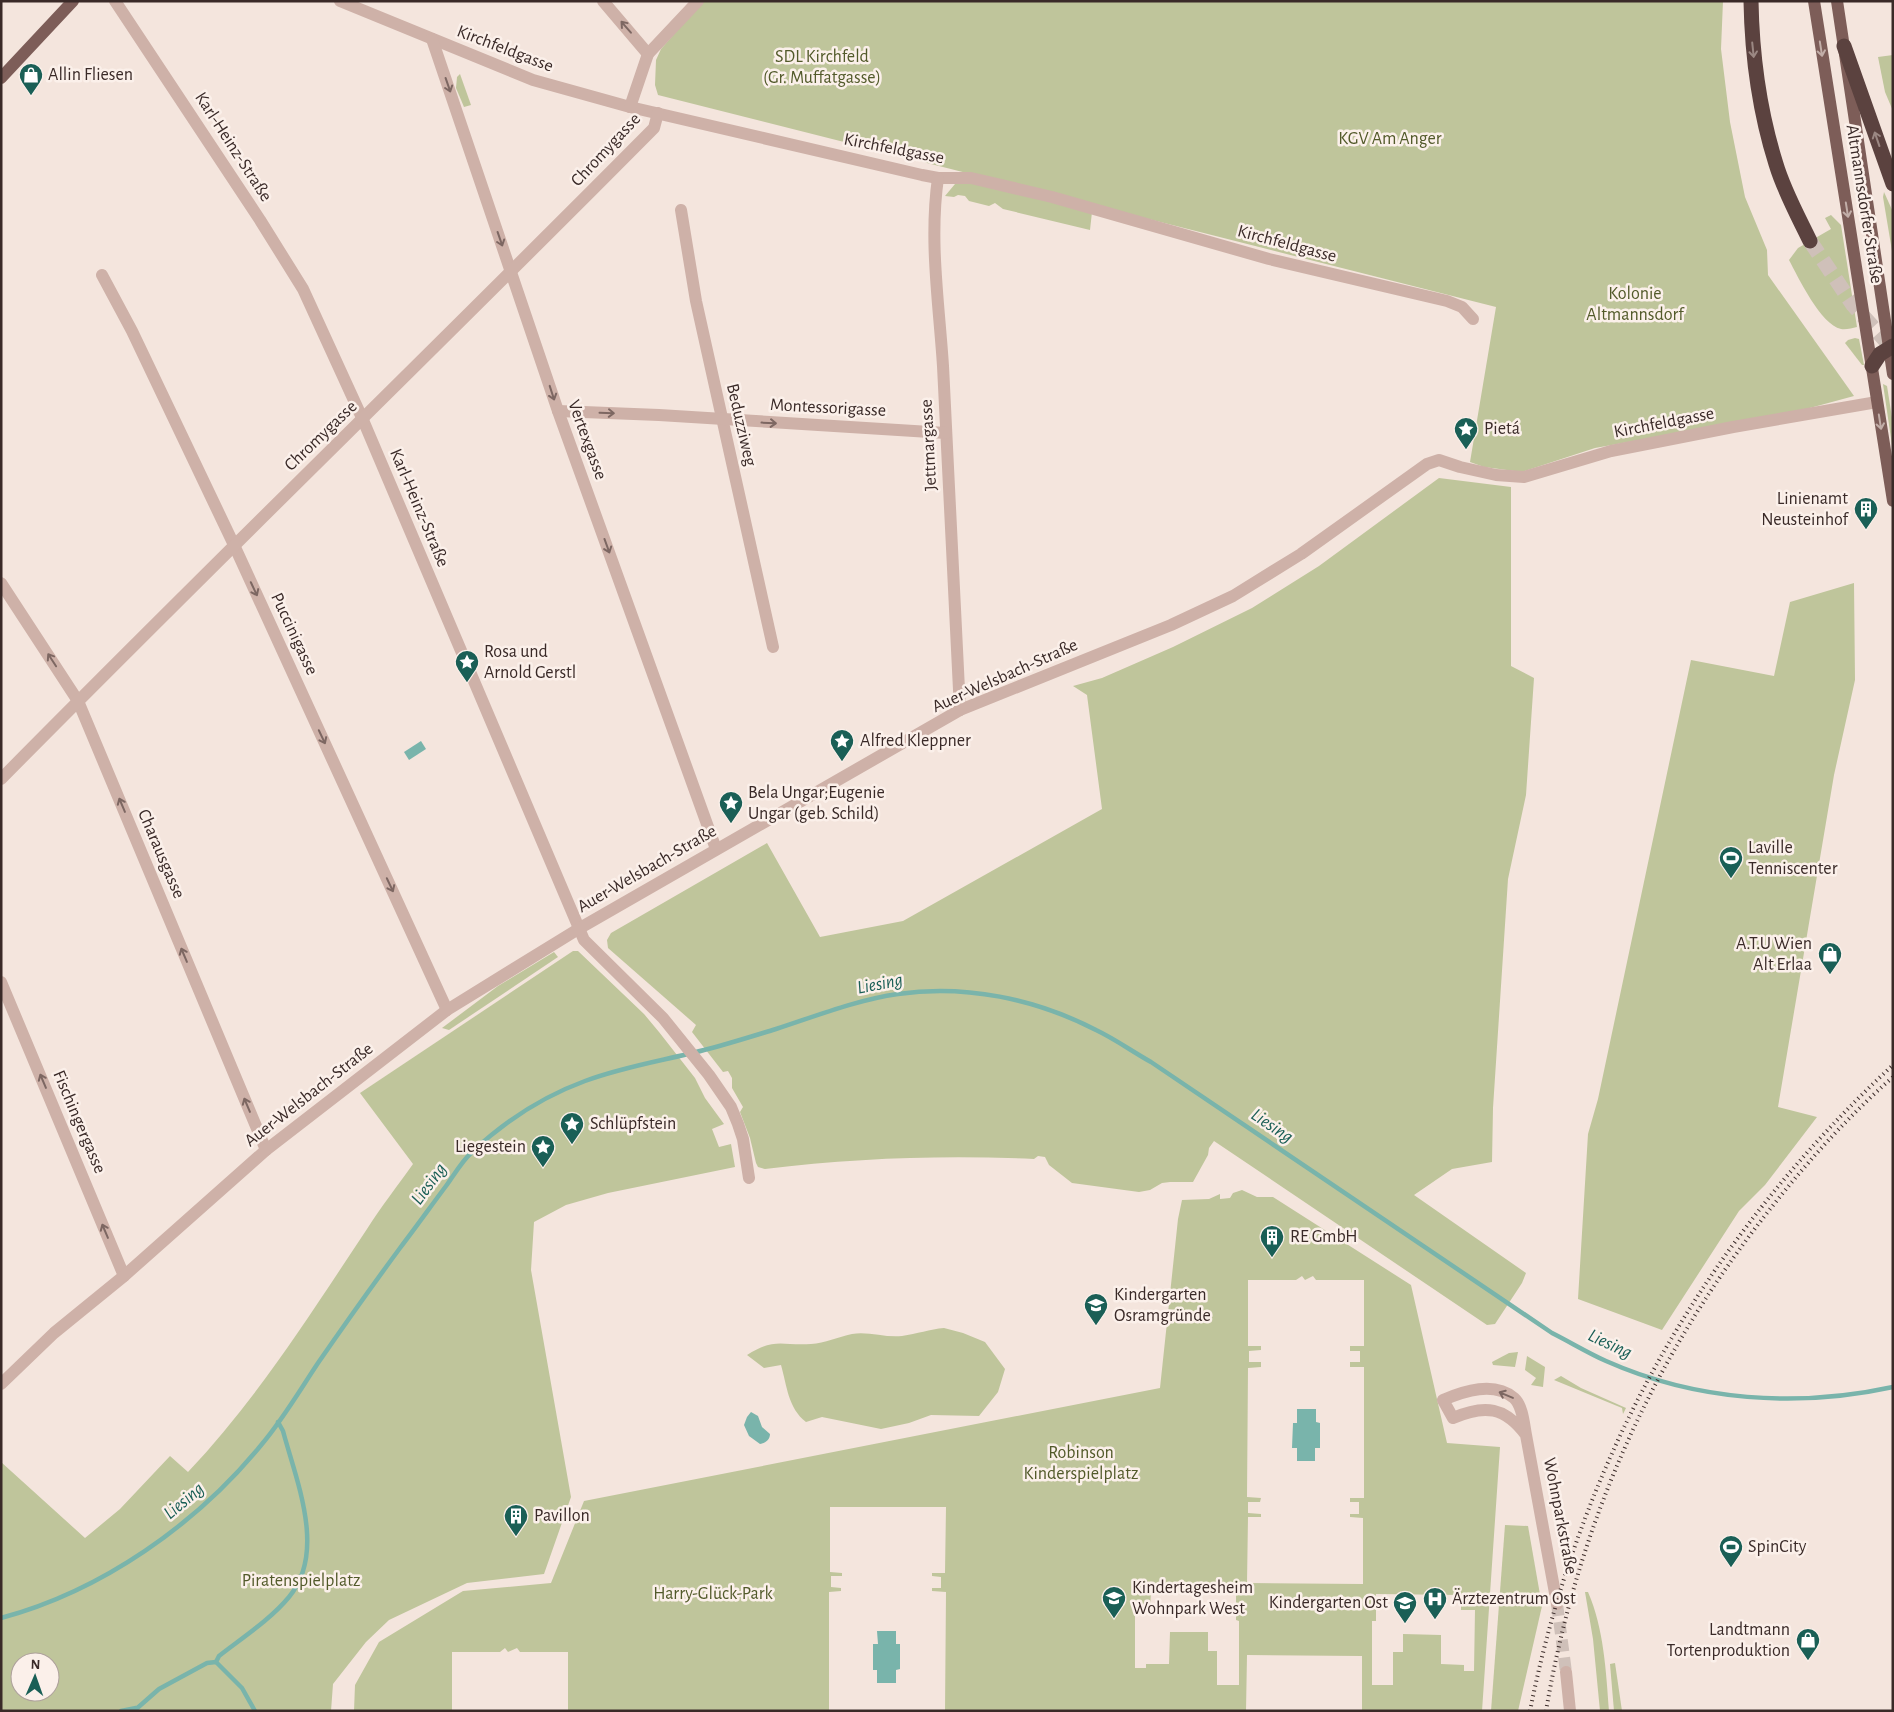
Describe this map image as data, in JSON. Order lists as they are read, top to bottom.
{
  "streets": {
    "main road": ["Altmannsdorfer Straße"],
    "street": [
      "Kirchfeldgasse",
      "Karl-Heinz-Straße",
      "Chromygasse",
      "Montessorigasse",
      "Beduzziweg",
      "Vertexgasse",
      "Jettmargasse",
      "Puccinigasse",
      "Auer-Welsbach-Straße",
      "Charausgasse",
      "Fischingergasse",
      "Wohnparkstraße"
    ]
  },
  "crossings": [
    ["Kirchfeldgasse", "Chromygasse"],
    ["Kirchfeldgasse", "Altmannsdorfer Straße"],
    ["Kirchfeldgasse", "Vertexgasse"],
    ["Kirchfeldgasse", "Jettmargasse"],
    ["Kirchfeldgasse", "Auer-Welsbach-Straße"],
    ["Karl-Heinz-Straße", "Chromygasse"],
    ["Karl-Heinz-Straße", "Auer-Welsbach-Straße"],
    ["Chromygasse", "Vertexgasse"],
    ["Chromygasse", "Puccinigasse"],
    ["Chromygasse", "Charausgasse"],
    ["Montessorigasse", "Beduzziweg"],
    ["Montessorigasse", "Vertexgasse"],
    ["Montessorigasse", "Jettmargasse"],
    ["Vertexgasse", "Auer-Welsbach-Straße"],
    ["Jettmargasse", "Auer-Welsbach-Straße"],
    ["Puccinigasse", "Auer-Welsbach-Straße"],
    ["Auer-Welsbach-Straße", "Charausgasse"],
    ["Auer-Welsbach-Straße", "Fischingergasse"]
  ],
  "one_way": [
    "Montessorigasse",
    "Vertexgasse",
    "Puccinigasse",
    "Charausgasse",
    "Fischingergasse"
  ],
  "water": ["Liesing"],
  "parks": [
    "SDL Kirchfeld (Gr. Muffatgasse)",
    "KGV Am Anger",
    "Kolonie Altmannsdorf",
    "Robinson Kinderspielplatz",
    "Piratenspielplatz",
    "Harry-Glück-Park"
  ],
  "places": {
    "shop": ["Allin Fliesen", "A.T.U Wien Alt Erlaa", "Landtmann Tortenproduktion"],
    "place": [
      "Pietá",
      "Rosa und Arnold Gerstl",
      "Alfred Kleppner",
      "Bela Ungar;Eugenie Ungar (geb. Schild)",
      "Schlüpfstein",
      "Liegestein"
    ],
    "building": ["Linienamt Neusteinhof", "RE GmbH", "Pavillon"],
    "sports": ["Laville Tenniscenter", "SpinCity"],
    "school or university": ["Kindergarten Osramgründe", "Kindertagesheim Wohnpark West", "Kindergarten Ost"],
    "hospital": ["Ärztezentrum Ost"]
  },
  "north": "top"
}
